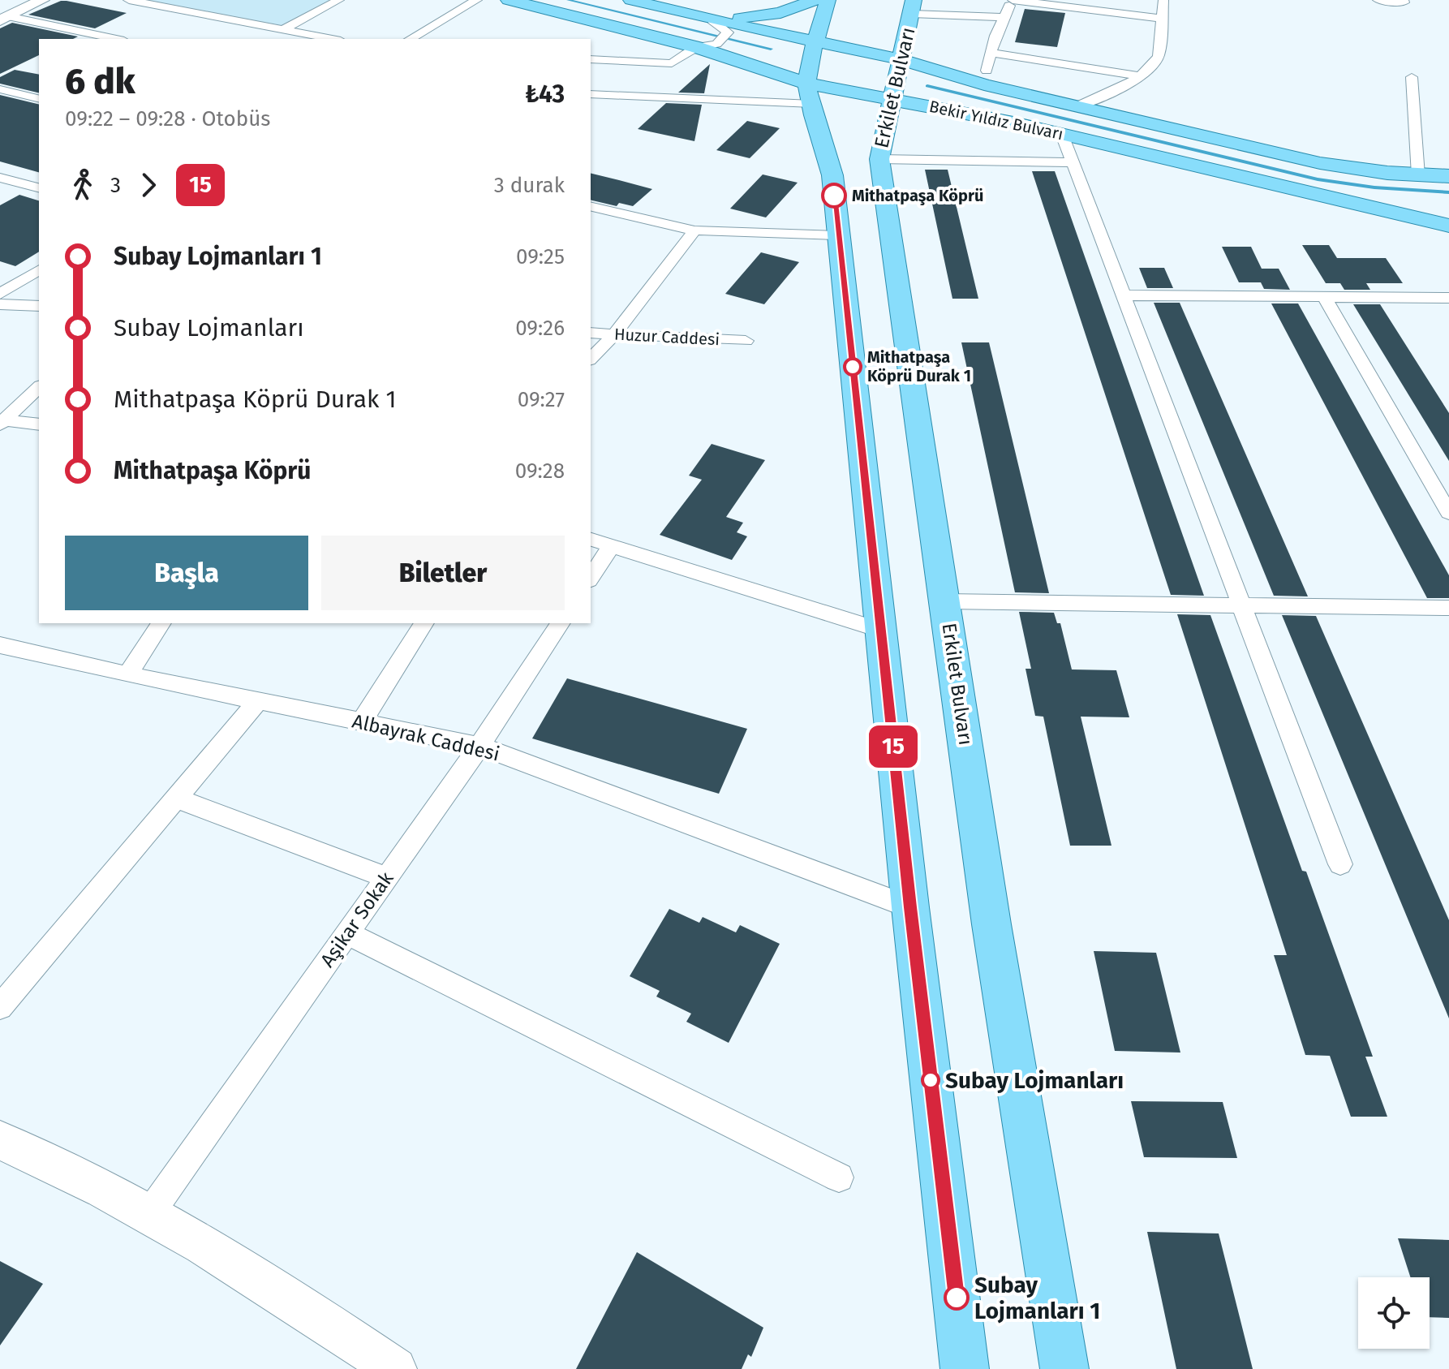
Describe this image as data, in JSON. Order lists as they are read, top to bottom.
{
  "streets": {
    "main road": ["Erkilet Bulvarı", "Bekir Yıldız Bulvarı"],
    "street": ["Huzur Caddesi", "Albayrak Caddesi", "Aşikar Sokak"]
  },
  "crossings": [
    ["Erkilet Bulvarı", "Bekir Yıldız Bulvarı"],
    ["Albayrak Caddesi", "Aşikar Sokak"]
  ],
  "places": [
    "Mithatpaşa Köprü",
    "Mithatpaşa Köprü Durak 1",
    "Subay Lojmanları",
    "Subay Lojmanları 1"
  ],
  "lines": ["bus line 15"],
  "page": {
    "on_map": "15",
    "heading": ["6 dk", "09:22 – 09:28 · Otobüs", "₺43"],
    "legs": ["3", "15", "3 durak"],
    "list": [
      {
        "name": "Subay Lojmanları 1",
        "value": "09:25"
      },
      {
        "name": "Subay Lojmanları",
        "value": "09:26"
      },
      {
        "name": "Mithatpaşa Köprü Durak 1",
        "value": "09:27"
      },
      {
        "name": "Mithatpaşa Köprü",
        "value": "09:28"
      }
    ],
    "buttons": ["Başla", "Biletler"]
  }
}
